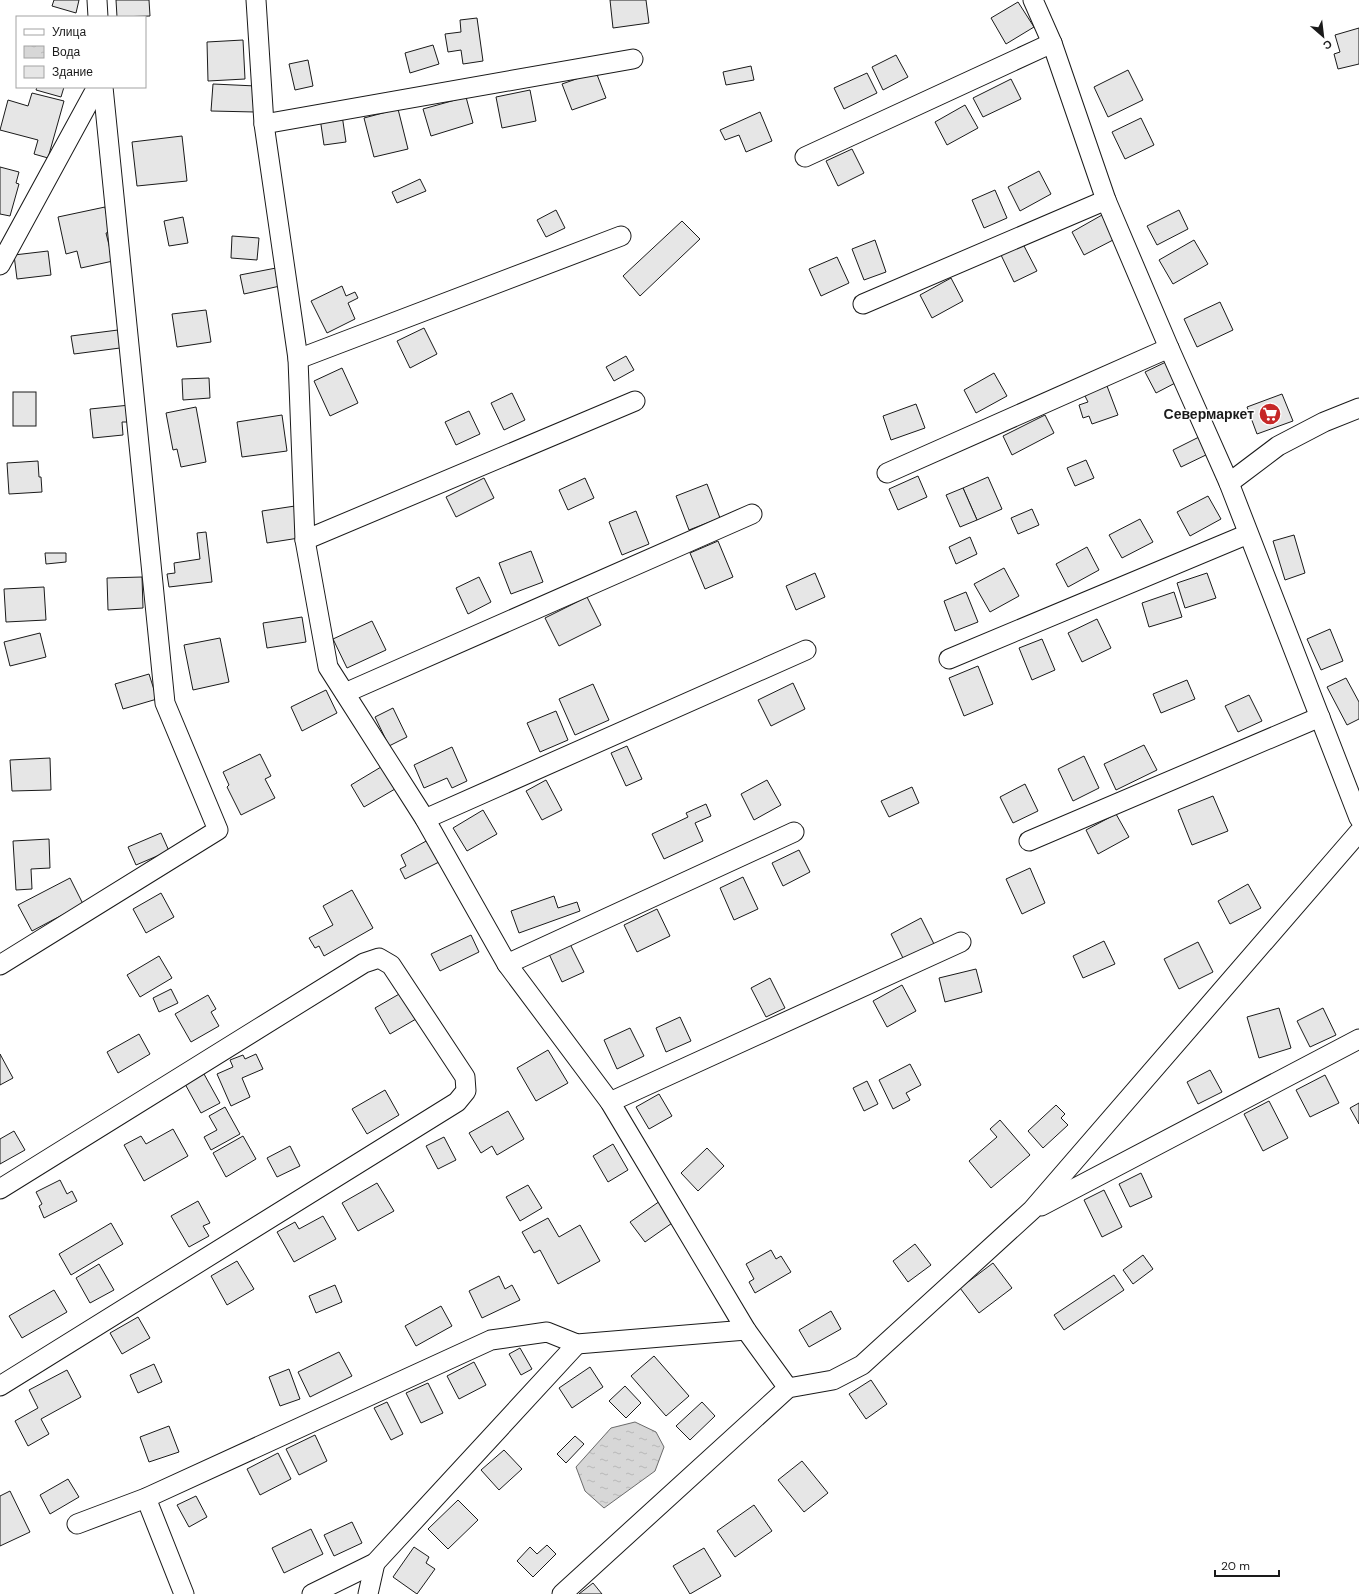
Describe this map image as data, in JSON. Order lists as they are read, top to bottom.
{
  "places": {
    "supermarket": ["Севермаркет"]
  },
  "legend": ["Улица", "Вода", "Здание"],
  "scale_bar": "20 m",
  "north": "bottom right"
}
